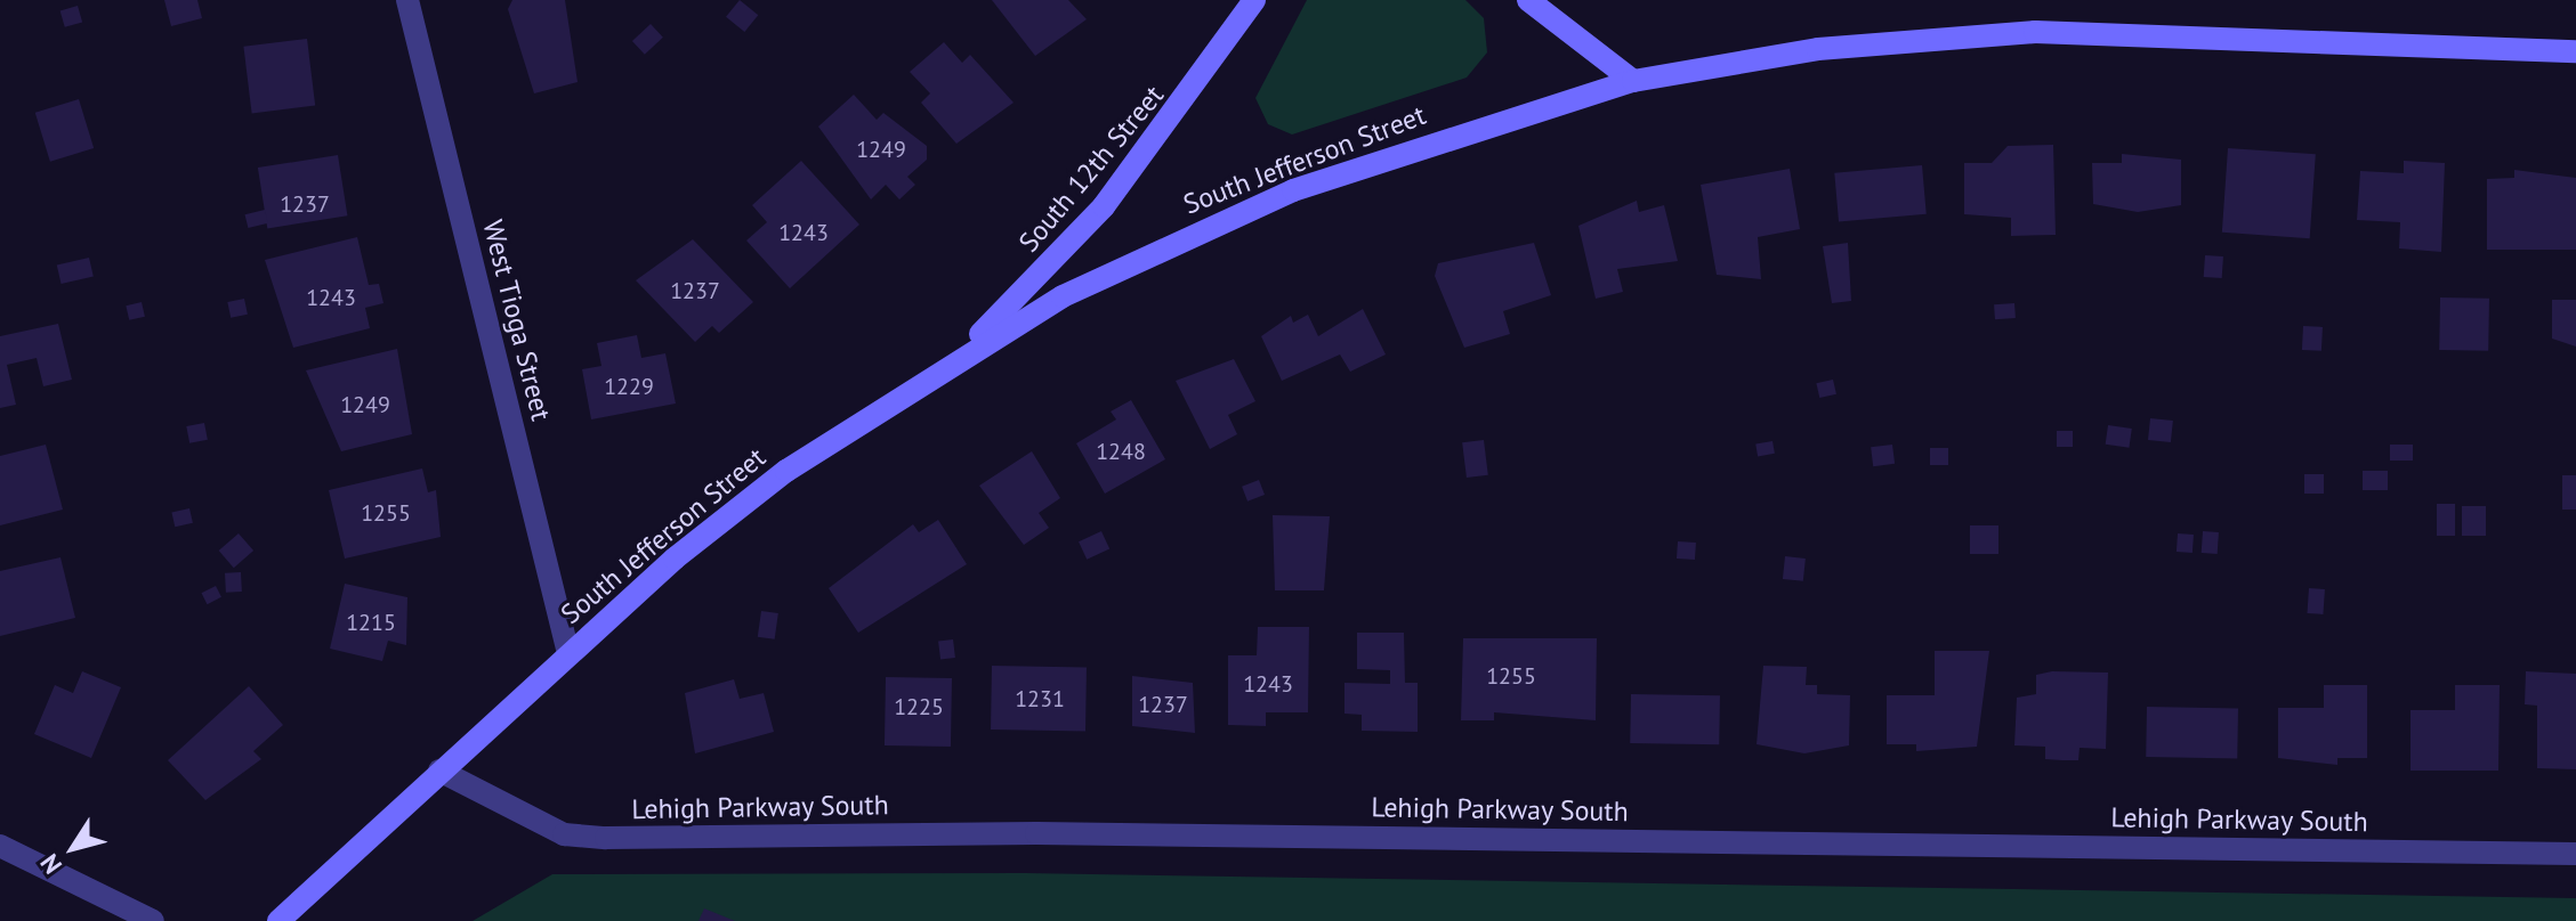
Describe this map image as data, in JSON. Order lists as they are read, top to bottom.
{
  "streets": {
    "main road": ["South Jefferson Street", "South 12th Street"],
    "street": ["West Tioga Street", "Lehigh Parkway South"]
  },
  "crossings": [
    ["South Jefferson Street", "South 12th Street"],
    ["South Jefferson Street", "West Tioga Street"],
    ["South Jefferson Street", "Lehigh Parkway South"]
  ],
  "house_numbers": [
    "1249",
    "1237",
    "1243",
    "1237",
    "1243",
    "1229",
    "1249",
    "1248",
    "1255",
    "1215",
    "1255",
    "1243",
    "1231",
    "1237",
    "1225"
  ],
  "north": "bottom left"
}
